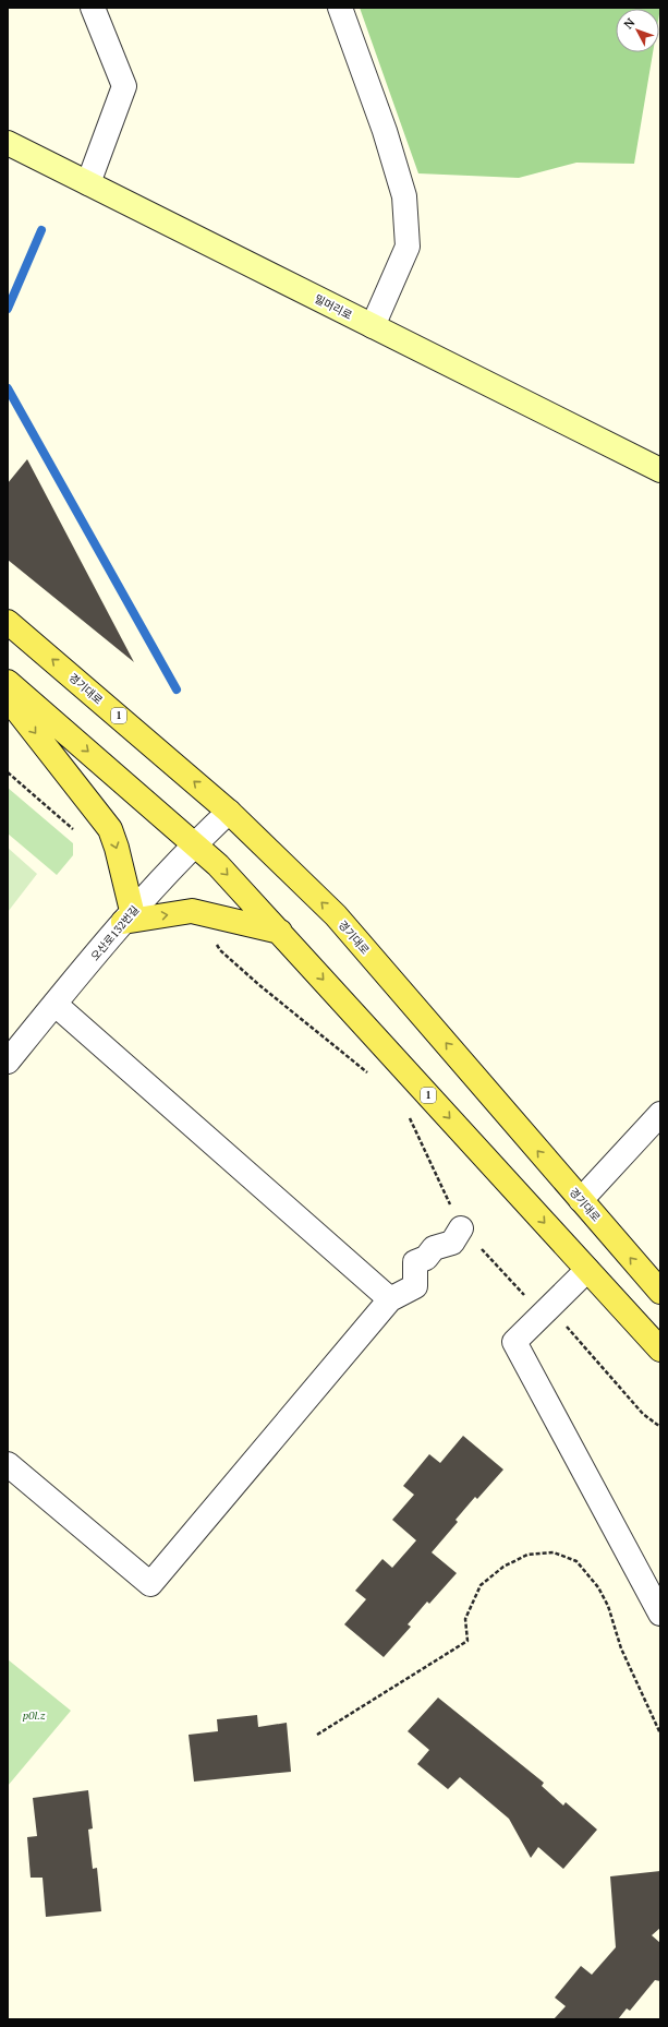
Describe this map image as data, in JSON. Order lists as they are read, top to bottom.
{
  "streets": {
    "main road": ["밀머리로", "경기대로", "1"],
    "street": ["오산로132번길"]
  },
  "crossings": [
    ["경기대로", "오산로132번길"],
    ["1", "오산로132번길"]
  ],
  "parks": ["p0l.z"],
  "north": "top left"
}
